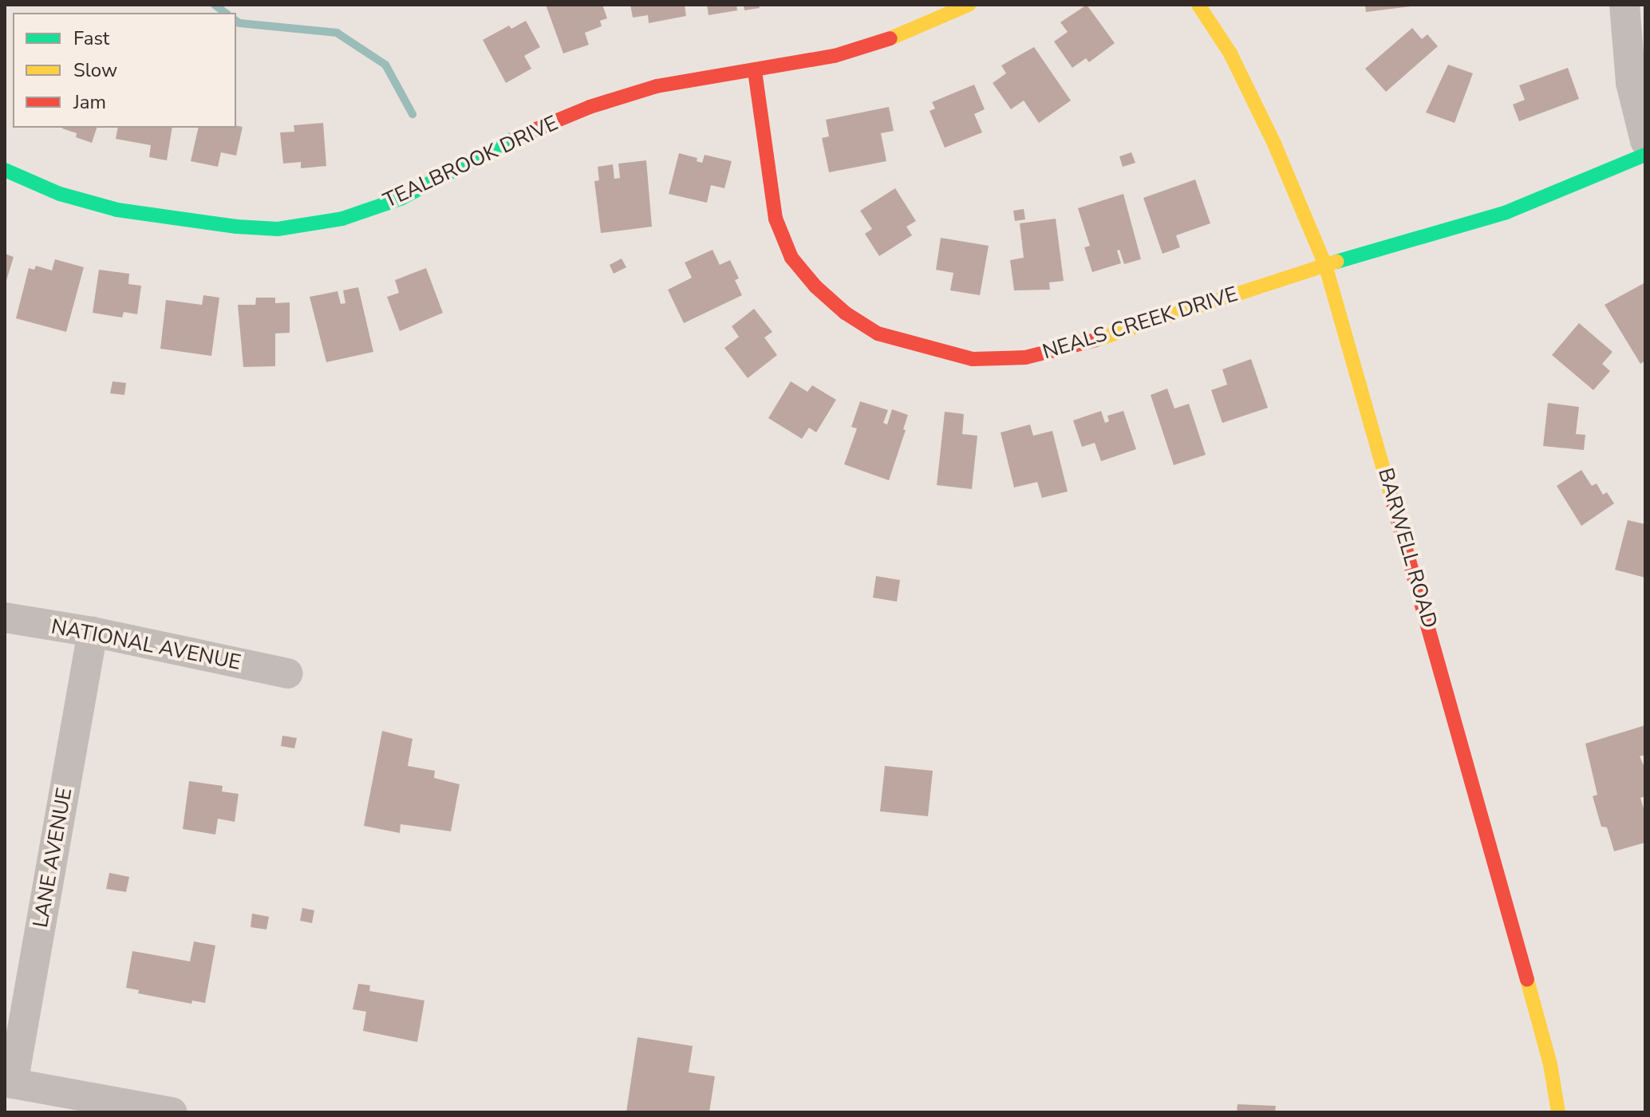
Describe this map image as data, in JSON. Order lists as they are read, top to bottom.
{
  "streets": {
    "street": [
      "TEALBROOK DRIVE",
      "NEALS CREEK DRIVE",
      "BARWELL ROAD",
      "NATIONAL AVENUE",
      "LANE AVENUE"
    ]
  },
  "crossings": [
    ["TEALBROOK DRIVE", "NEALS CREEK DRIVE"],
    ["NEALS CREEK DRIVE", "BARWELL ROAD"],
    ["NATIONAL AVENUE", "LANE AVENUE"]
  ],
  "legend": ["Fast", "Slow", "Jam"]
}
